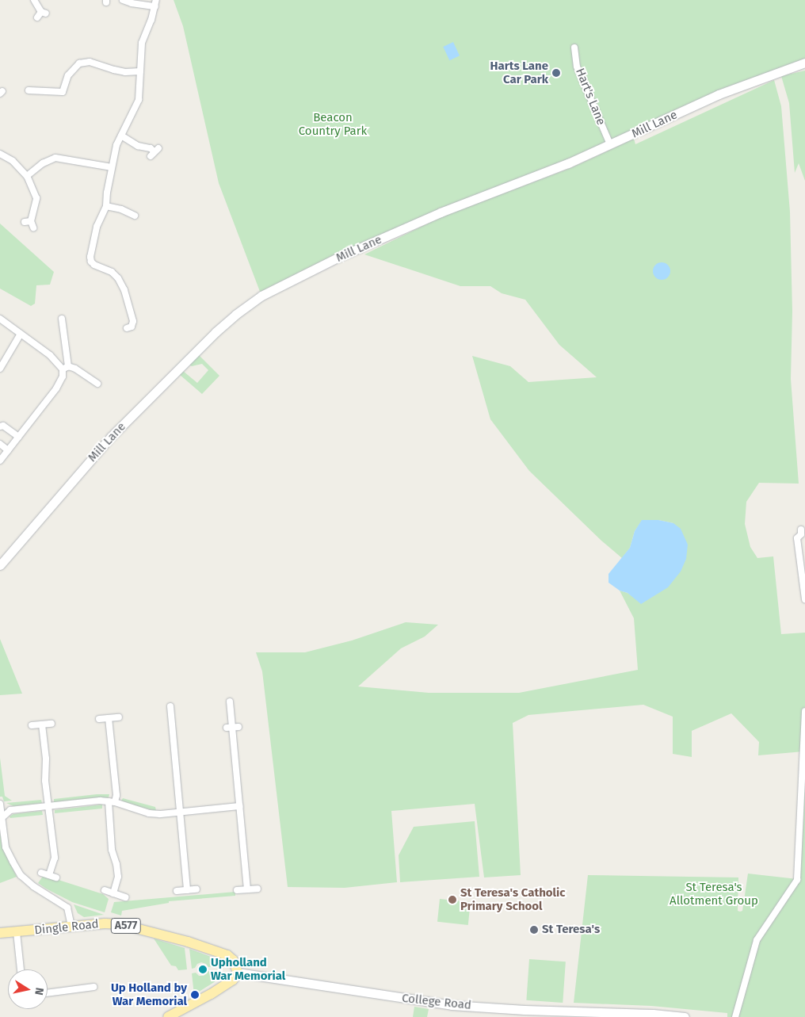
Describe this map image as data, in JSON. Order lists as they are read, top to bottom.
{
  "streets": {
    "main road": ["A577", "Dingle Road"],
    "street": ["Hart's Lane", "Mill Lane", "College Road"]
  },
  "crossings": [
    ["Hart's Lane", "Mill Lane"],
    ["Dingle Road", "College Road"]
  ],
  "parks": ["Beacon Country Park", "St Teresa's Allotment Group"],
  "places": [
    "Harts Lane Car Park",
    "St Teresa's Catholic Primary School",
    "St Teresa's",
    "Upholland War Memorial",
    "Up Holland by War Memorial"
  ],
  "north": "right"
}
